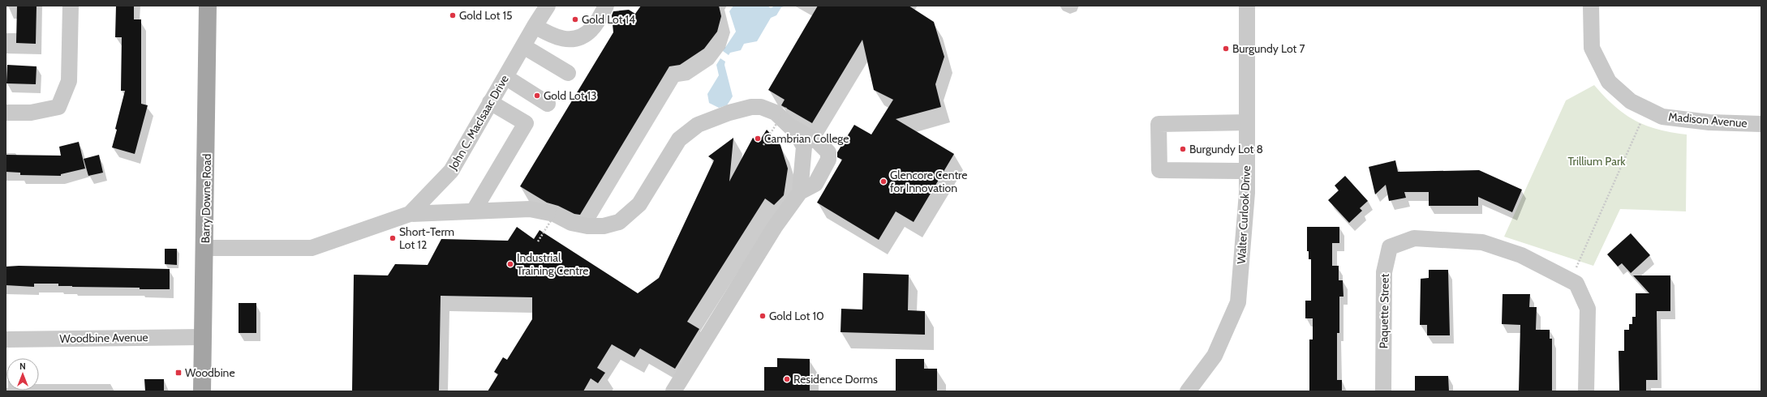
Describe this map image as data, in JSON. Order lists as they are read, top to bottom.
{
  "streets": {
    "main road": ["Barry Downe Road"],
    "street": [
      "Madison Avenue",
      "John C. MacIsaac Drive",
      "Walter Curlook Drive",
      "Paquette Street",
      "Woodbine Avenue"
    ]
  },
  "crossings": [
    ["John C. MacIsaac Drive", "Barry Downe Road"],
    ["Barry Downe Road", "Woodbine Avenue"]
  ],
  "parks": ["Trillium Park"],
  "places": {
    "other": [
      "Gold Lot 15",
      "Gold Lot 14",
      "Burgundy Lot 7",
      "Gold Lot 13",
      "Cambrian College",
      "Burgundy Lot 8",
      "Glencore Centre for Innovation",
      "Short-Term Lot 12",
      "Industrial Training Centre",
      "Gold Lot 10",
      "Residence Dorms"
    ],
    "transit": ["Woodbine"]
  },
  "north": "top"
}
